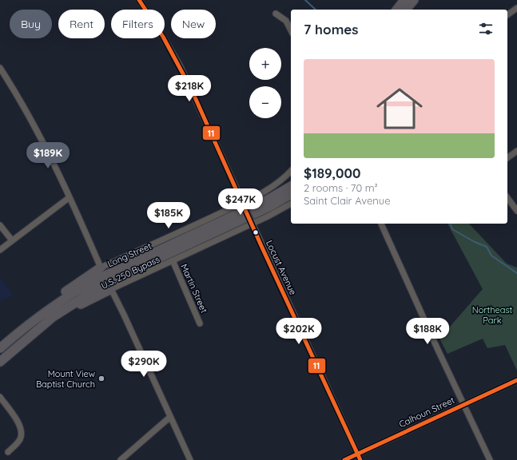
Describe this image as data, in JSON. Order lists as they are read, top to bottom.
{
  "streets": {
    "highway": ["U.S. 250 Bypass"],
    "street": [
      "Long Street",
      "Locust Avenue",
      "Martin Street",
      "Calhoun Street"
    ]
  },
  "crossings": [
    ["Long Street", "Locust Avenue"],
    ["Locust Avenue", "Calhoun Street"]
  ],
  "parks": ["Northeast Park"],
  "places": ["Mount View Baptist Church"],
  "lines": ["transit line 11"],
  "page": {
    "chip": [
      "Buy",
      "Rent",
      "Filters",
      "New"
    ],
    "heading": "7 homes",
    "map_buttons": ["+", "−"],
    "list": [
      {
        "name": "$189,000",
        "note": "2 rooms · 70 m² · Saint Clair Avenue"
      }
    ],
    "price": [
      "$218K",
      "$189K",
      "$247K",
      "$185K",
      "$202K",
      "$188K",
      "$290K"
    ]
  }
}
